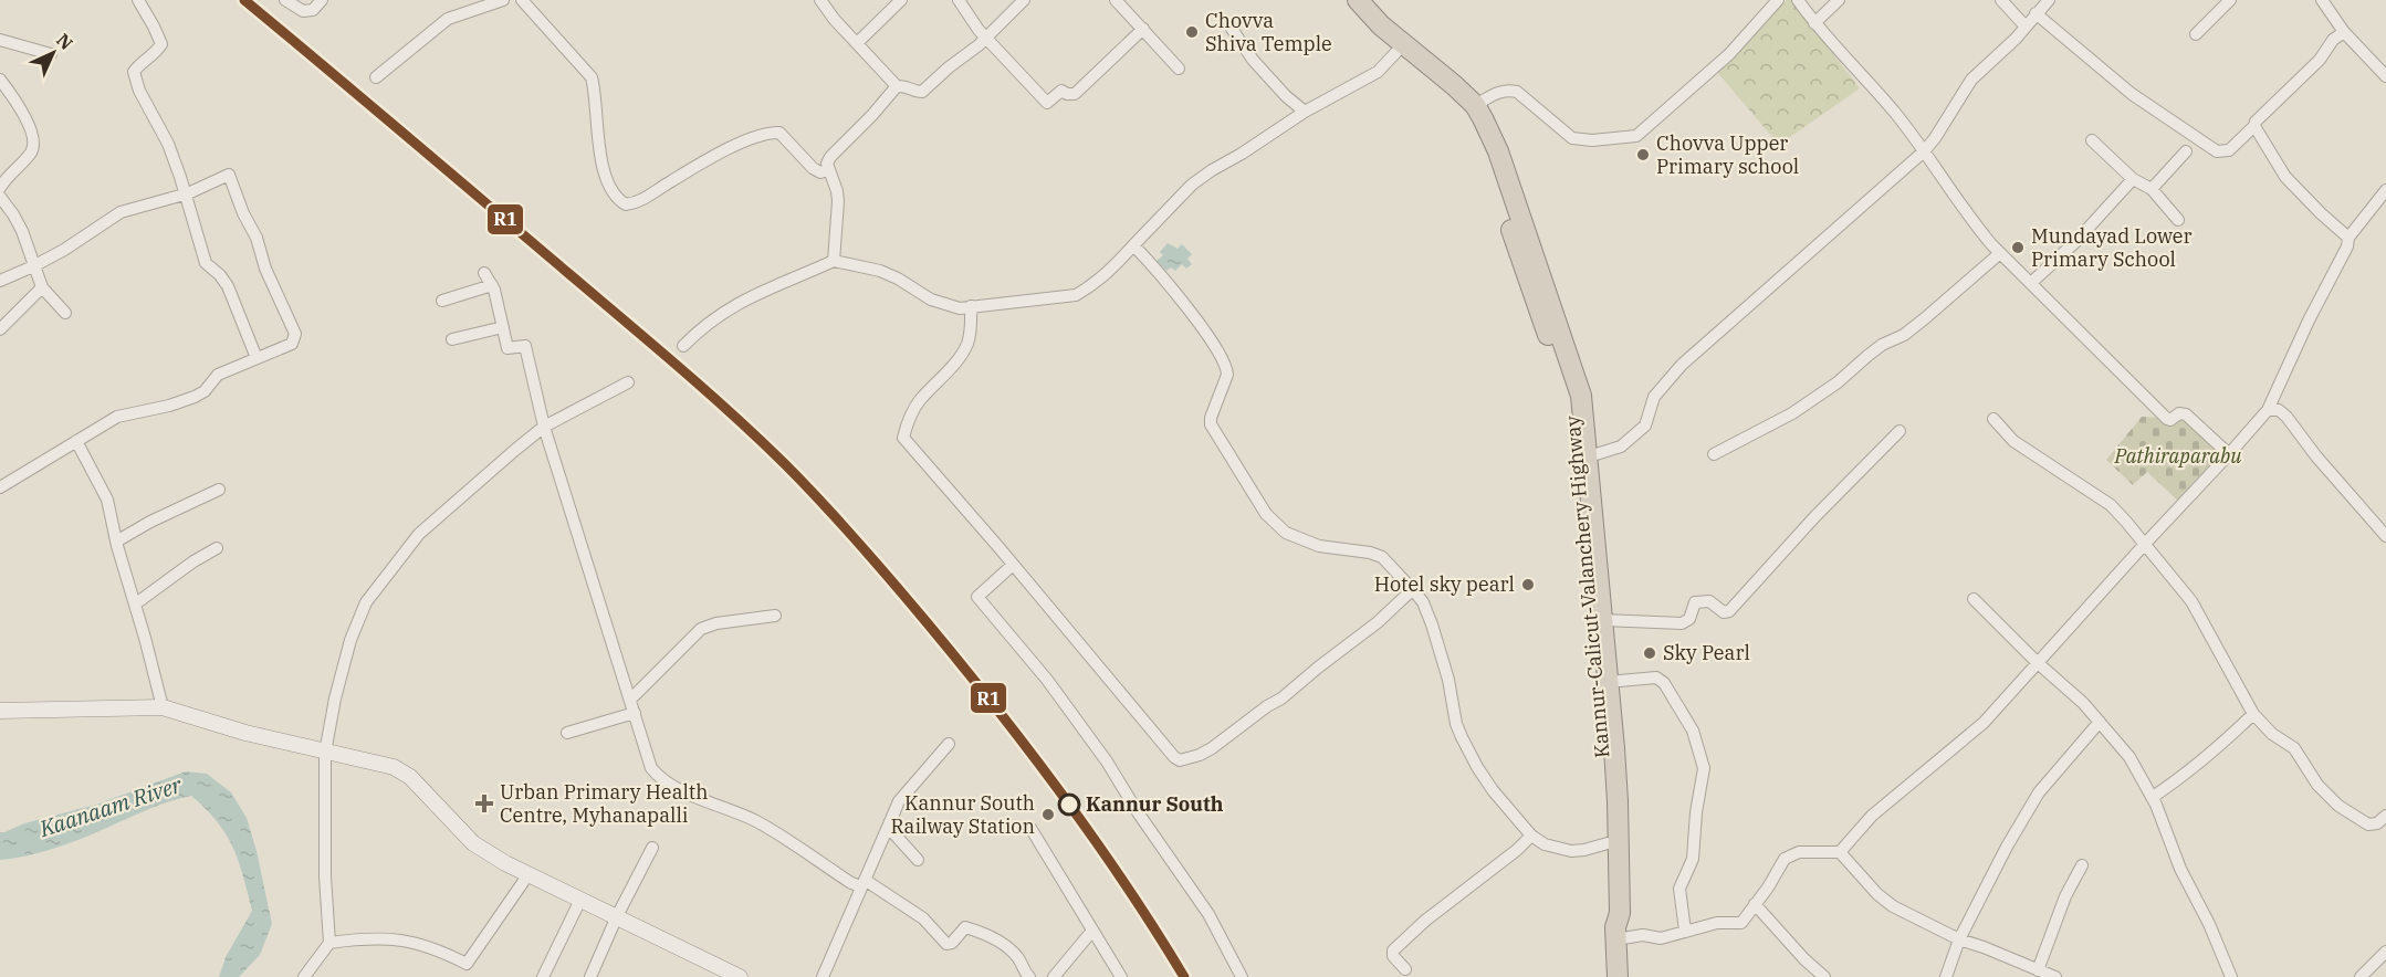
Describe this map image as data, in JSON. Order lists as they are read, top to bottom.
{
  "streets": {
    "highway": ["Kannur-Calicut-Valanchery Highway"]
  },
  "water": ["Kaanaam River"],
  "parks": ["Pathiraparabu"],
  "places": {
    "other": [
      "Chovva Shiva Temple",
      "Chovva Upper Primary school",
      "Mundayad Lower Primary School",
      "Hotel sky pearl",
      "Sky Pearl",
      "Kannur South",
      "Kannur South Railway Station"
    ],
    "health": ["Urban Primary Health Centre, Myhanapalli"]
  },
  "lines": ["transit line R1"],
  "north": "top right"
}
